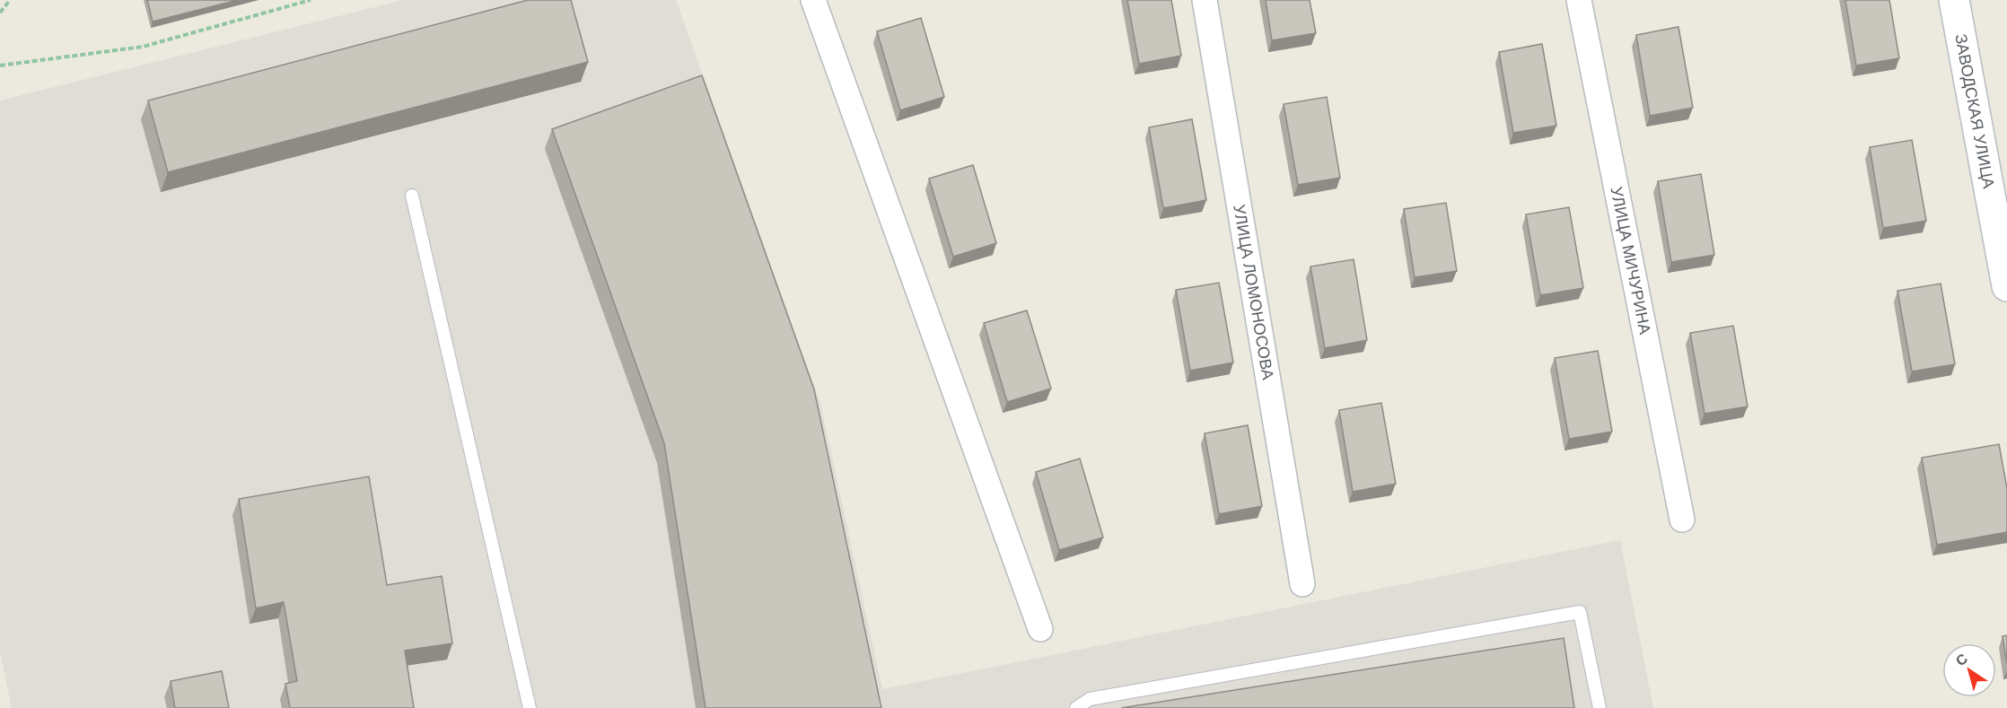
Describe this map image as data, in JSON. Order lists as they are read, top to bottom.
{
  "streets": {
    "street": ["ЗАВОДСКАЯ УЛИЦА", "УЛИЦА МИЧУРИНА", "УЛИЦА ЛОМОНОСОВА"]
  },
  "north": "top left"
}
